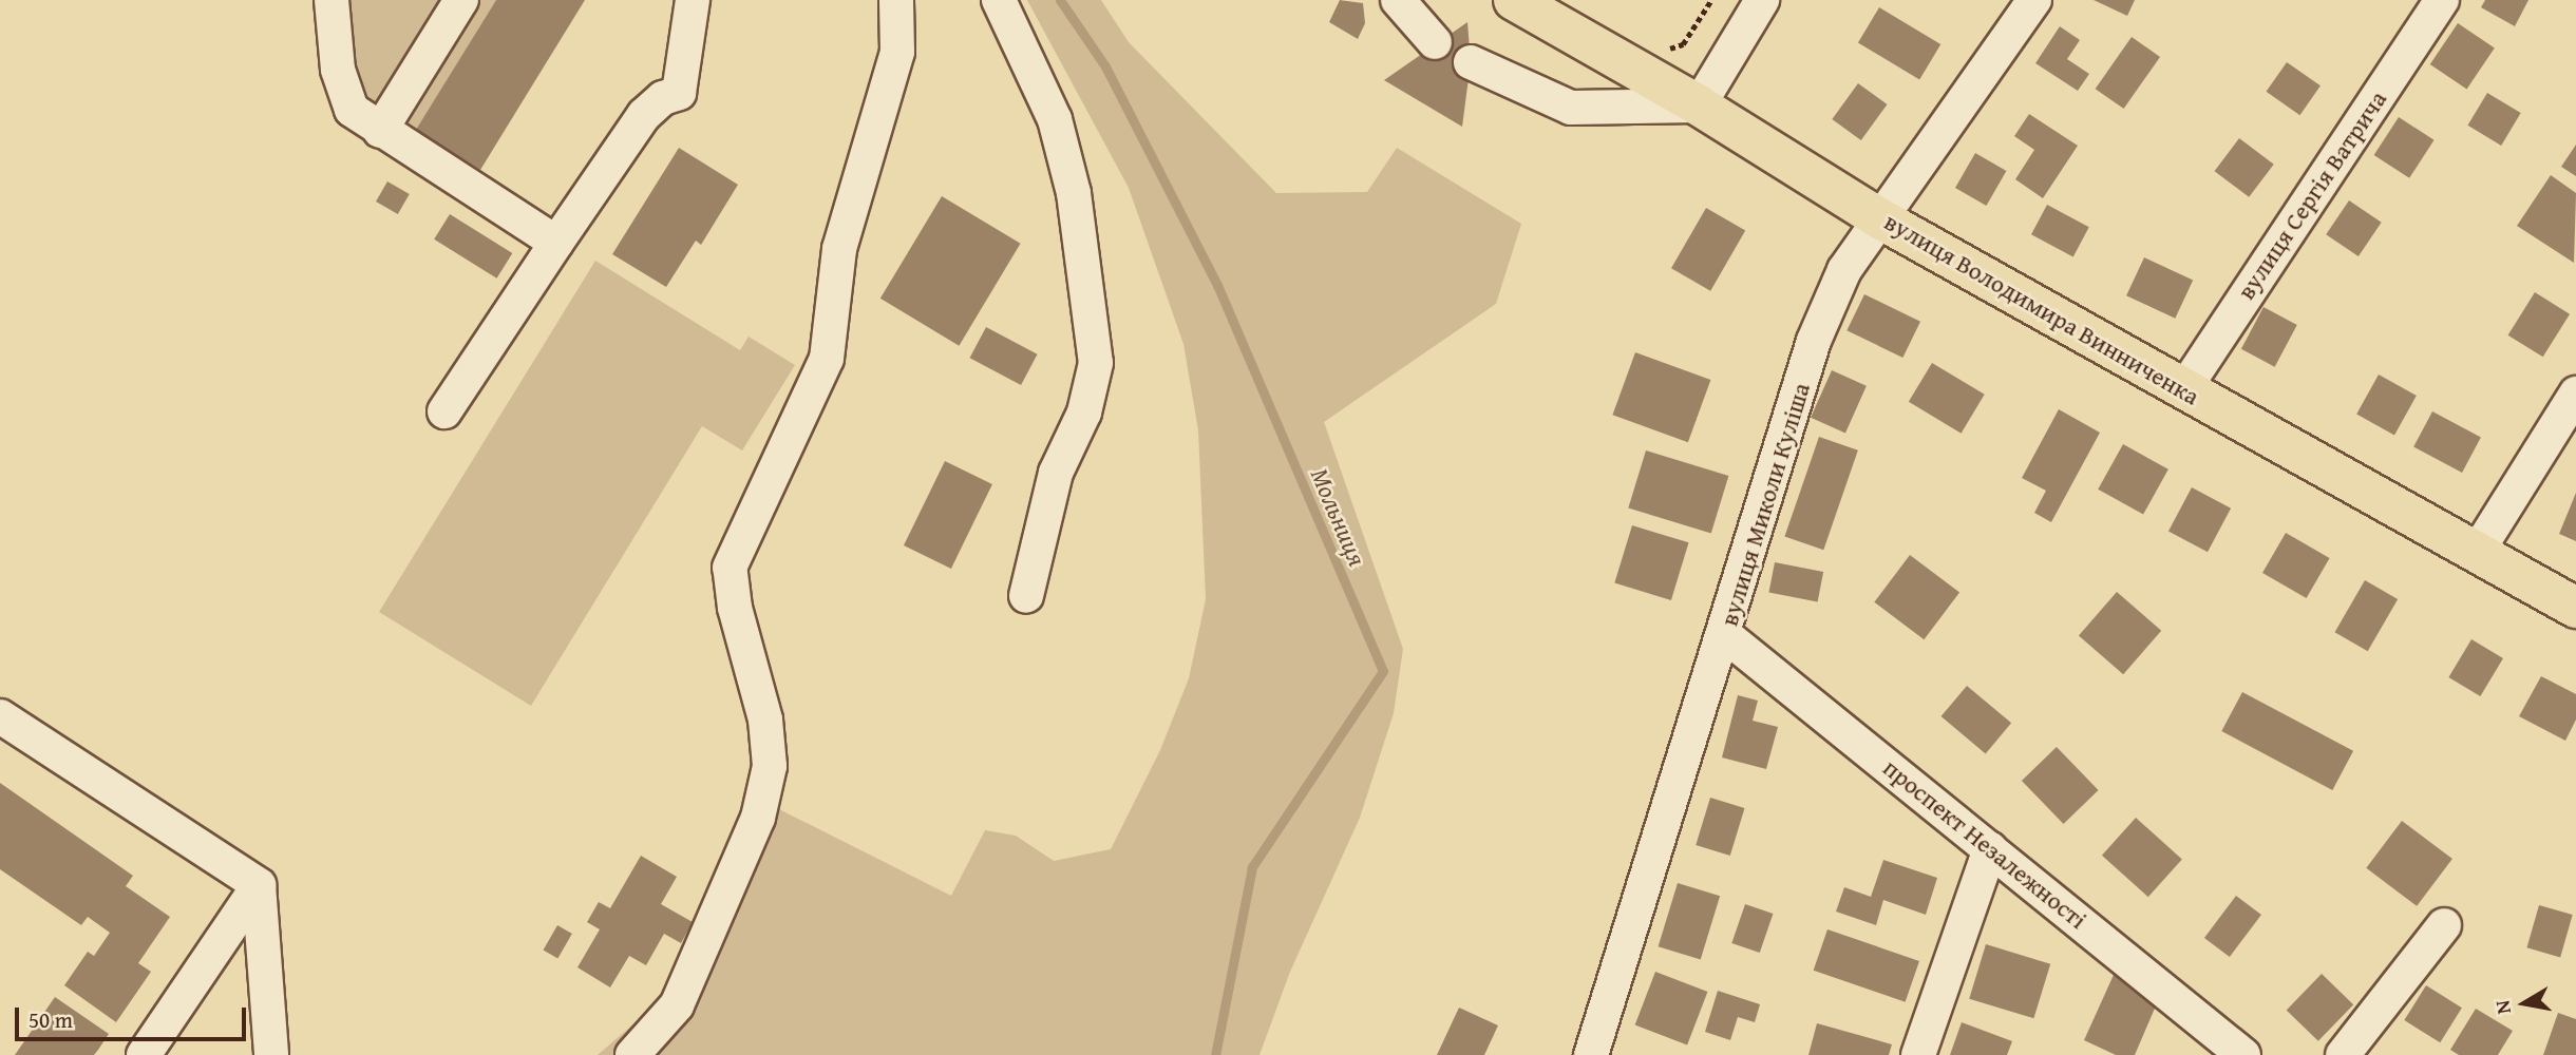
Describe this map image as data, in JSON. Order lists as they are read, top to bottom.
{
  "streets": {
    "main road": ["вулиця Володимира Винниченка"],
    "street": ["вулиця Сергія Ватрича", "вулиця Миколи Куліша", "проспект Незалежності"]
  },
  "crossings": [
    ["вулиця Сергія Ватрича", "вулиця Володимира Винниченка"],
    ["вулиця Володимира Винниченка", "вулиця Миколи Куліша"],
    ["вулиця Миколи Куліша", "проспект Незалежності"]
  ],
  "water": ["Мольниця"],
  "scale_bar": "50 m",
  "north": "left"
}
